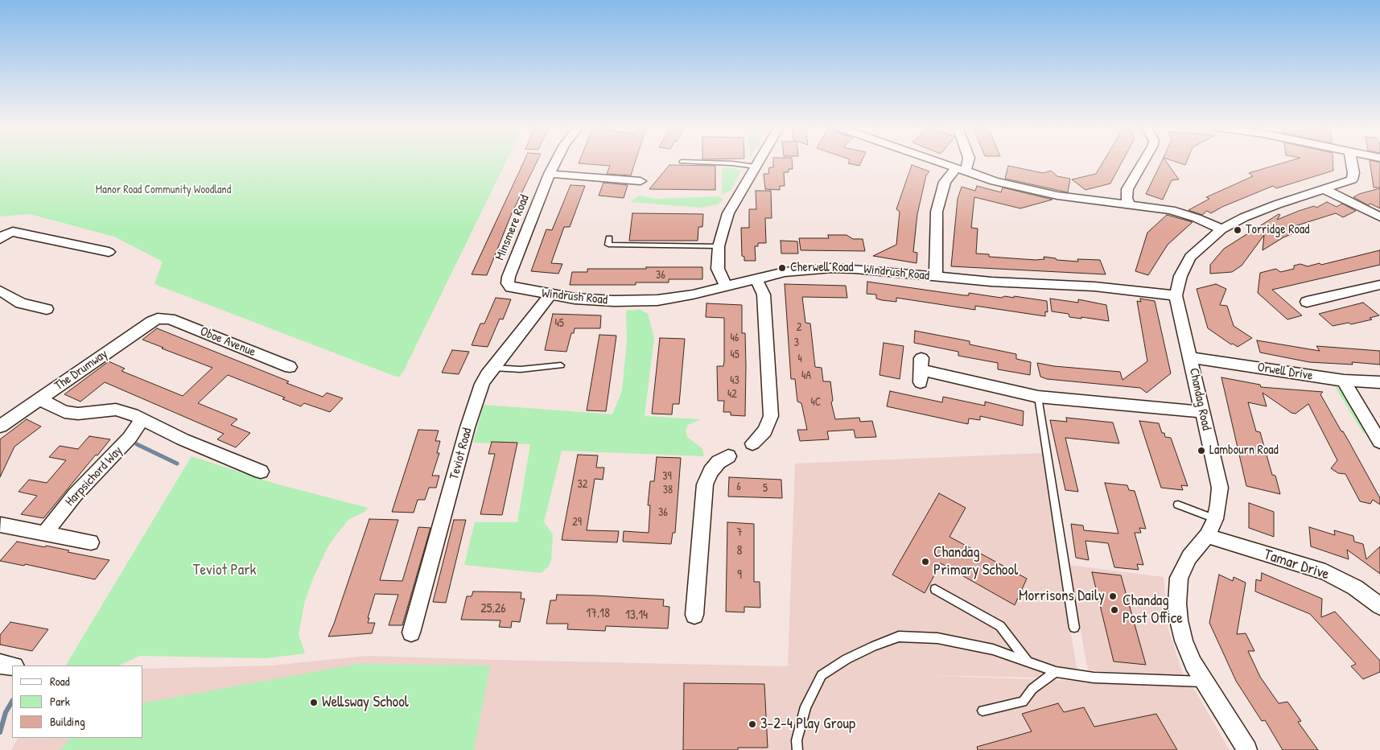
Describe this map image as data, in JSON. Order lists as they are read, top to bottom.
{
  "streets": {
    "street": [
      "Minsmere Road",
      "Windrush Road",
      "Oboe Avenue",
      "The Drumway",
      "Orwell Drive",
      "Chandag Road",
      "Teviot Road",
      "Harpsichord Way",
      "Tamar Drive"
    ]
  },
  "crossings": [
    ["Minsmere Road", "Windrush Road"],
    ["Windrush Road", "Chandag Road"],
    ["Windrush Road", "Teviot Road"],
    ["Oboe Avenue", "The Drumway"],
    ["Orwell Drive", "Chandag Road"],
    ["Chandag Road", "Tamar Drive"]
  ],
  "parks": ["Manor Road Community Woodland", "Teviot Park"],
  "places": [
    "Torridge Road",
    "Cherwell Road",
    "Lambourn Road",
    "Chandag Primary School",
    "Morrisons Daily",
    "Chandag Post Office",
    "Wellsway School",
    "3-2-4 Play Group"
  ],
  "house_numbers": [
    "36",
    "45",
    "2",
    "46",
    "3",
    "45",
    "4",
    "4A",
    "43",
    "42",
    "4C",
    "39",
    "32",
    "6",
    "5",
    "38",
    "36",
    "29",
    "7",
    "8",
    "9",
    "25,26",
    "17,18",
    "13,14"
  ],
  "legend": ["Road", "Park", "Building"]
}
